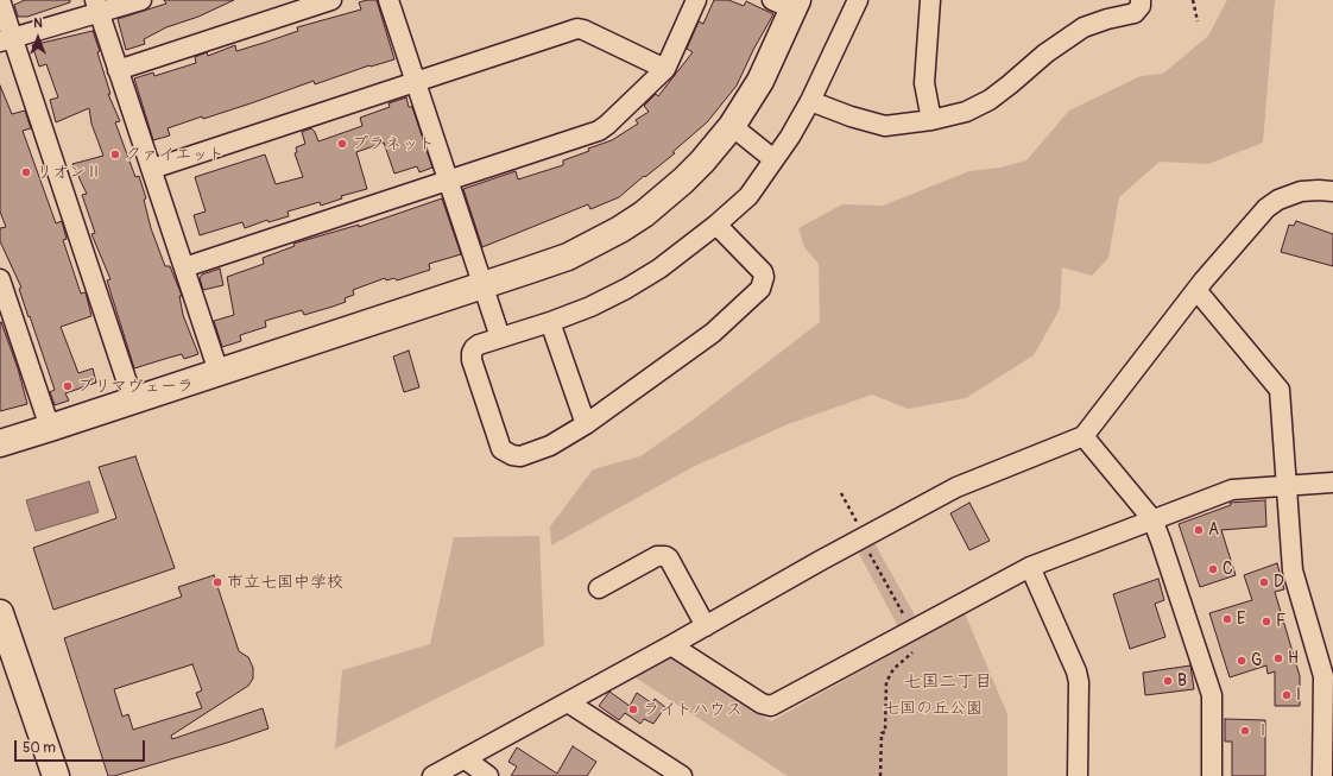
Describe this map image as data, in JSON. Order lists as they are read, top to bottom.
{
  "districts": ["七国二丁目"],
  "parks": ["七国の丘公園"],
  "places": [
    "プラネット",
    "クァイエット",
    "リオンⅡ",
    "プリマヴェーラ",
    "A",
    "C",
    "市立七国中学校",
    "D",
    "E",
    "F",
    "H",
    "G",
    "B",
    "I",
    "ライトハウス",
    "Ⅰ"
  ],
  "scale_bar": "50 m",
  "north": "top"
}
